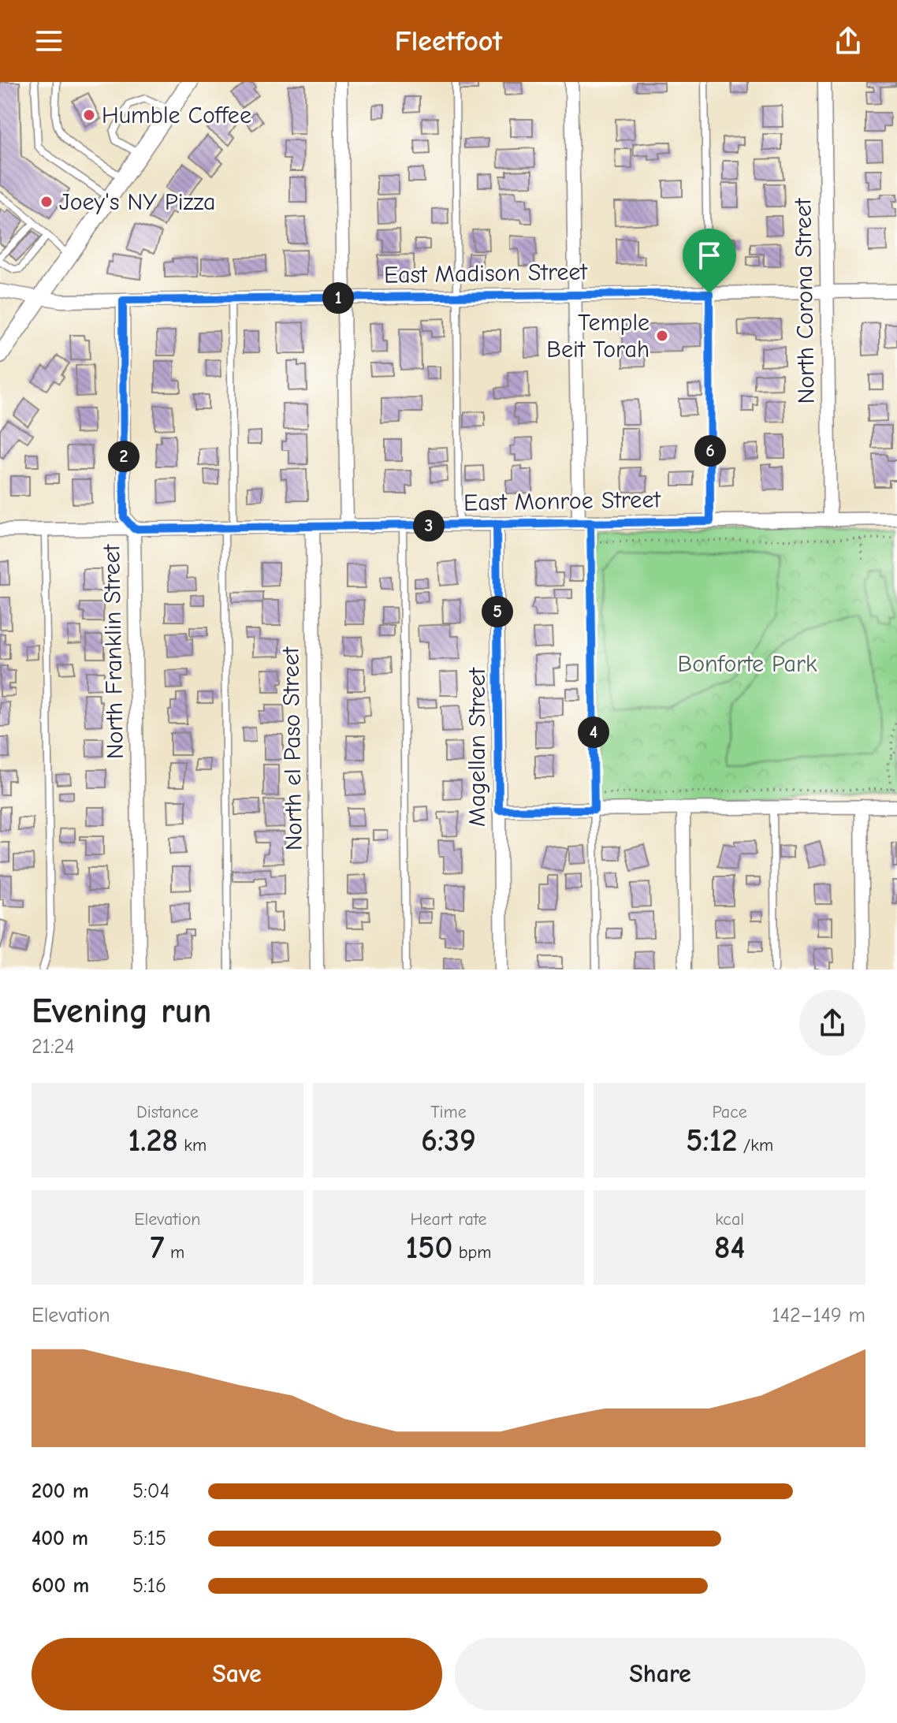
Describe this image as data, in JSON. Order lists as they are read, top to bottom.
{
  "streets": {
    "street": [
      "East Madison Street",
      "North Corona Street",
      "East Monroe Street",
      "North Franklin Street",
      "Magellan Street",
      "North el Paso Street"
    ]
  },
  "crossings": [
    ["East Madison Street", "North Corona Street"],
    ["East Madison Street", "North Franklin Street"],
    ["North Corona Street", "East Monroe Street"],
    ["East Monroe Street", "North Franklin Street"],
    ["East Monroe Street", "Magellan Street"],
    ["East Monroe Street", "North el Paso Street"]
  ],
  "parks": ["Bonforte Park"],
  "places": ["Humble Coffee", "Joey's NY Pizza", "Temple Beit Torah"],
  "page": {
    "header": "Fleetfoot",
    "pins": [
      "1",
      "6",
      "2",
      "3",
      "5",
      "4"
    ],
    "heading": ["Evening run", "21:24"],
    "stats": [
      ["Distance", "1.28 km"],
      ["Time", "6:39"],
      ["Pace", "5:12 /km"],
      ["Elevation", "7 m"],
      ["Heart rate", "150 bpm"],
      ["kcal", "84"]
    ],
    "chart": ["Elevation", "142–149 m"],
    "list": [
      {
        "name": "200 m",
        "note": "5:04"
      },
      {
        "name": "400 m",
        "note": "5:15"
      },
      {
        "name": "600 m",
        "note": "5:16"
      }
    ],
    "buttons": ["Save", "Share"]
  }
}
